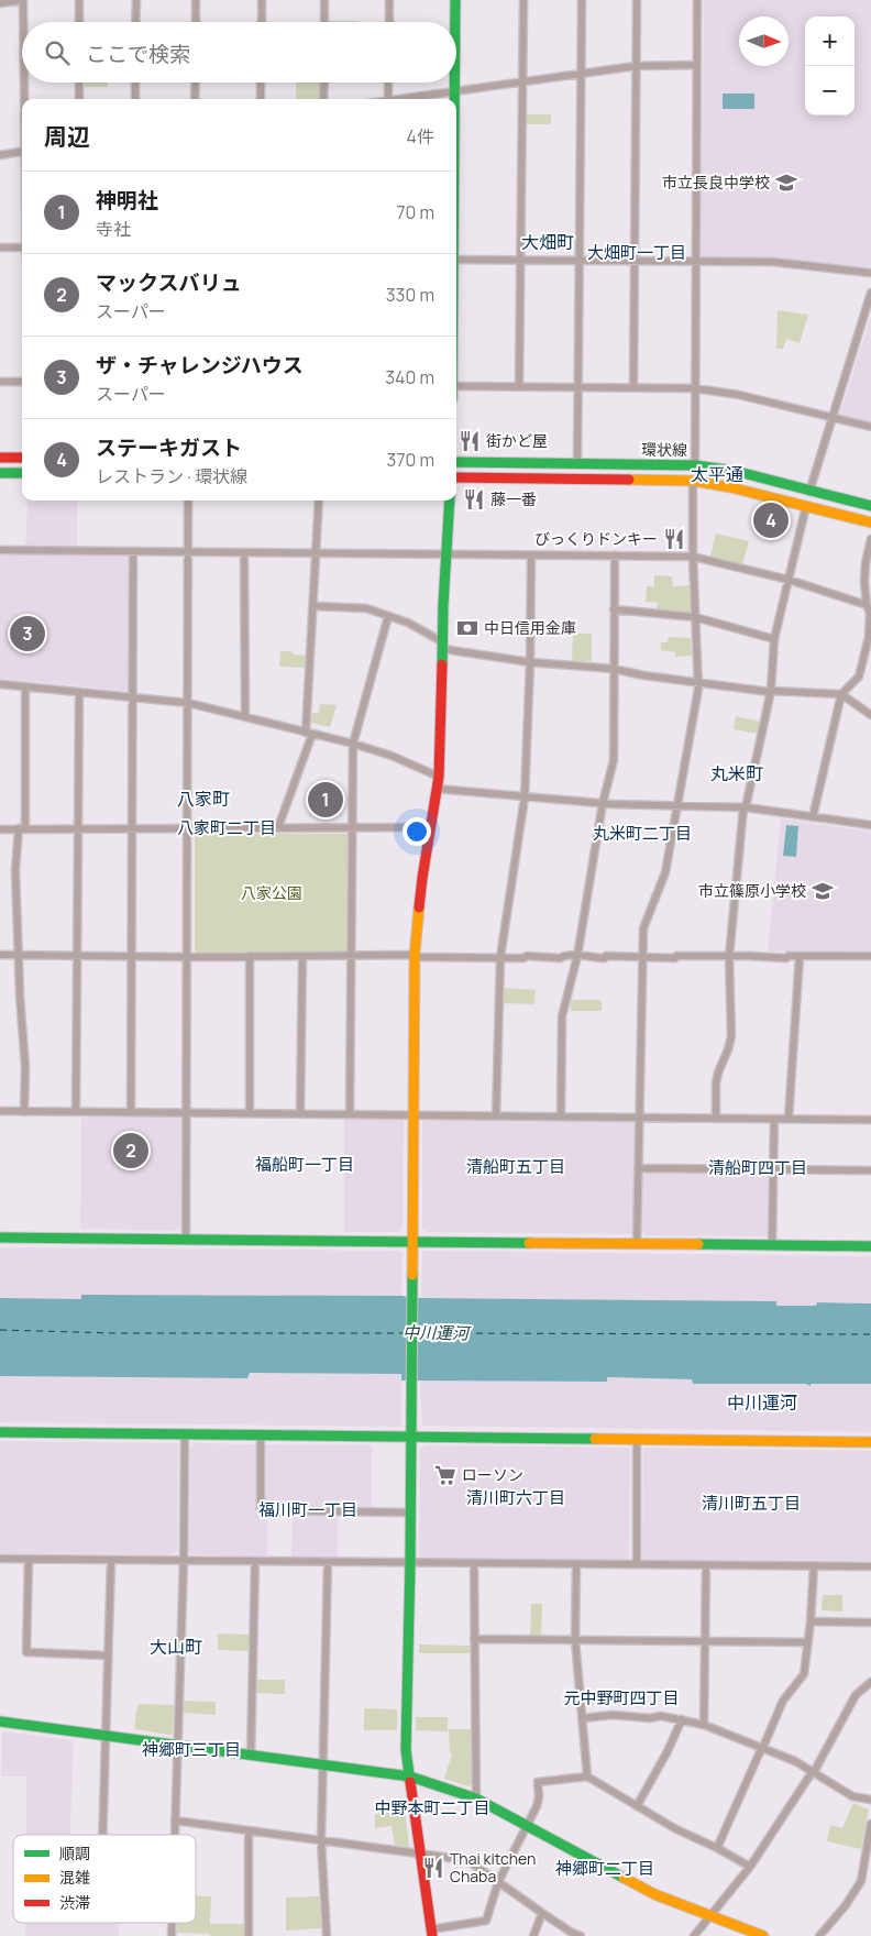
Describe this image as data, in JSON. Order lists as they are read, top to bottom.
{
  "streets": {
    "street": ["環状線"]
  },
  "districts": [
    "大畑町",
    "大畑町一丁目",
    "太平通",
    "丸米町",
    "八家町",
    "八家町二丁目",
    "丸米町二丁目",
    "福船町一丁目",
    "清船町五丁目",
    "清船町四丁目",
    "中川運河",
    "清川町六丁目",
    "清川町五丁目",
    "福川町一丁目",
    "大山町",
    "元中野町四丁目",
    "神郷町三丁目",
    "中野本町二丁目",
    "神郷町二丁目"
  ],
  "water": ["中川運河"],
  "parks": ["八家公園"],
  "places": {
    "school or university": ["市立長良中学校", "市立篠原小学校"],
    "restaurant": [
      "街かど屋",
      "藤一番",
      "びっくりドンキー",
      "Thai kitchen Chaba"
    ],
    "bank": ["中日信用金庫"],
    "supermarket": ["ローソン"]
  },
  "legend": ["順調", "混雑", "渋滞"],
  "north": "right",
  "page": {
    "map_buttons": ["+", "−"],
    "search": "ここで検索",
    "heading": ["周辺", "4件"],
    "list": [
      {
        "mark": "1",
        "name": "神明社",
        "note": "寺社",
        "value": "70 m"
      },
      {
        "mark": "2",
        "name": "マックスバリュ",
        "note": "スーパー",
        "value": "330 m"
      },
      {
        "mark": "3",
        "name": "ザ・チャレンジハウス",
        "note": "スーパー",
        "value": "340 m"
      },
      {
        "mark": "4",
        "name": "ステーキガスト",
        "note": "レストラン · 環状線",
        "value": "370 m"
      }
    ],
    "pins": [
      "4",
      "3",
      "1",
      "2"
    ]
  }
}
